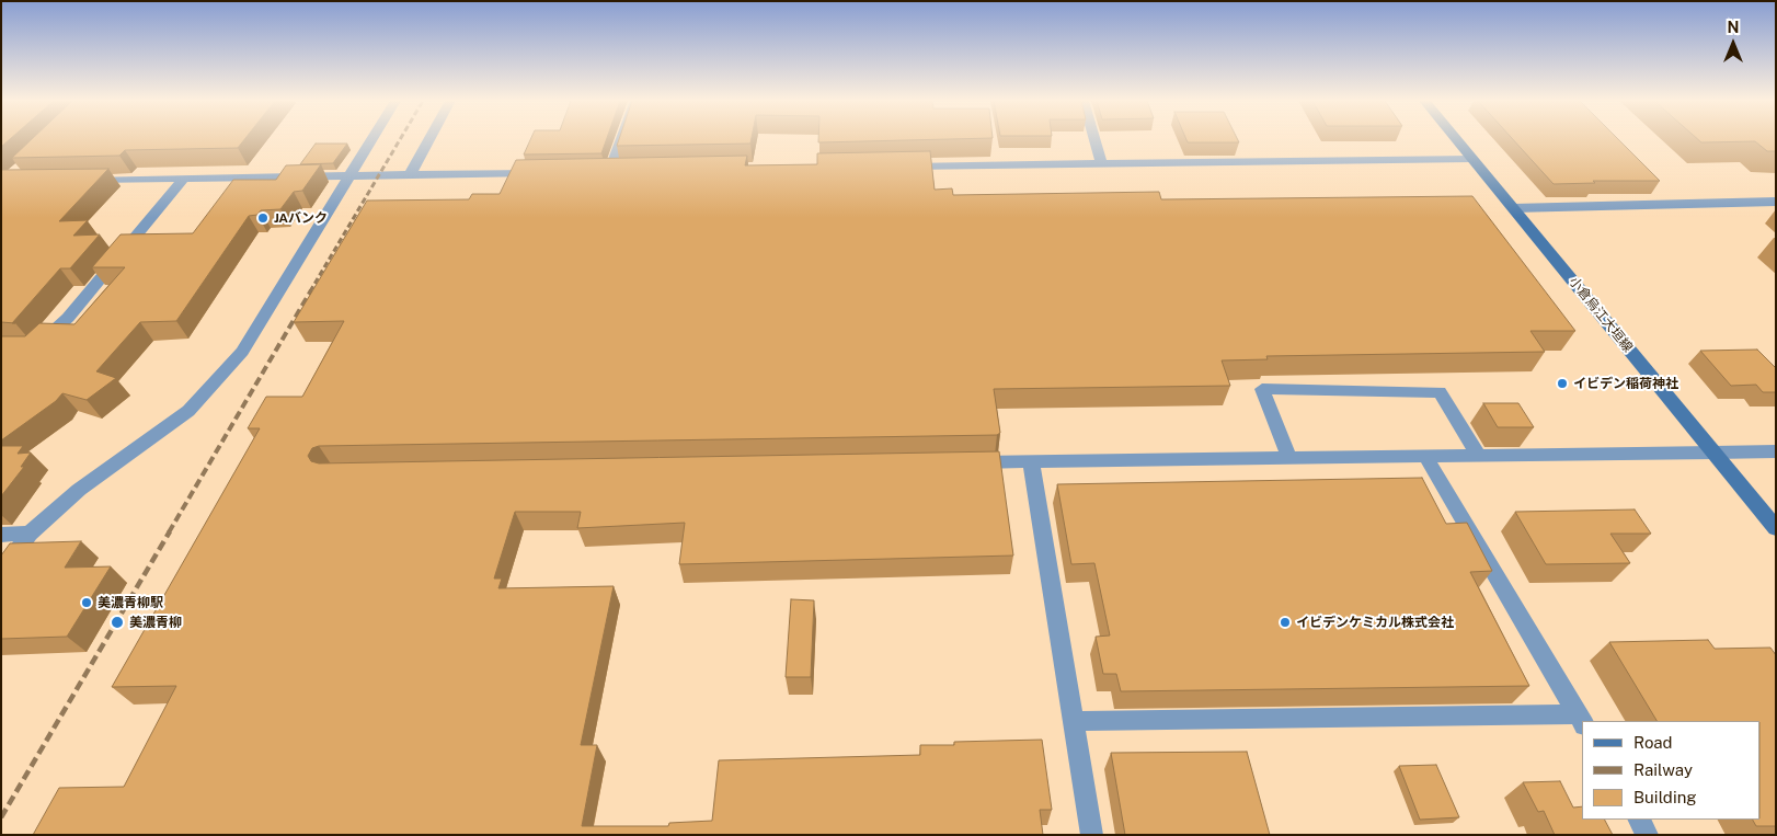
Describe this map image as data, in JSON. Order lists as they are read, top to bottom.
{
  "streets": {
    "main road": ["小倉烏江大垣線"]
  },
  "places": [
    "JAバンク",
    "イビデン稲荷神社",
    "美濃青柳駅",
    "美濃青柳",
    "イビデンケミカル株式会社"
  ],
  "legend": ["Road", "Railway", "Building"],
  "north": "top"
}
